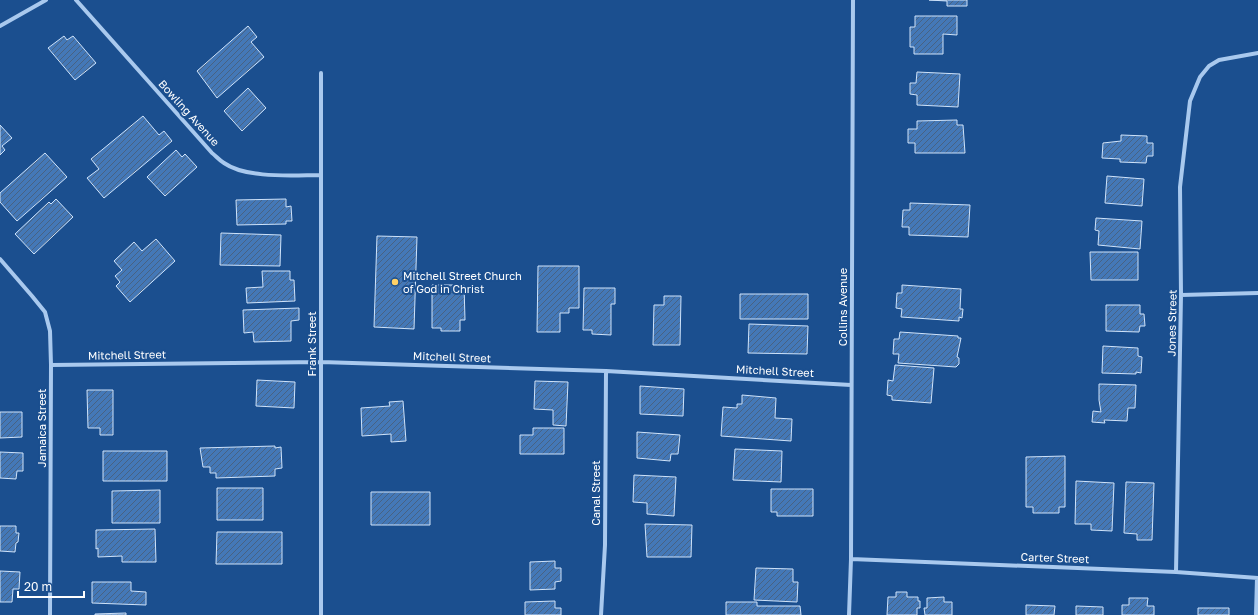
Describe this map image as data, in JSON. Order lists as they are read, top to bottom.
{
  "streets": {
    "street": [
      "Bowling Avenue",
      "Collins Avenue",
      "Jones Street",
      "Frank Street",
      "Mitchell Street",
      "Jamaica Street",
      "Canal Street",
      "Carter Street"
    ]
  },
  "crossings": [
    ["Bowling Avenue", "Frank Street"],
    ["Collins Avenue", "Mitchell Street"],
    ["Collins Avenue", "Carter Street"],
    ["Jones Street", "Carter Street"],
    ["Frank Street", "Mitchell Street"],
    ["Mitchell Street", "Jamaica Street"],
    ["Mitchell Street", "Canal Street"]
  ],
  "places": ["Mitchell Street Church of God in Christ"],
  "scale_bar": "20 m"
}
